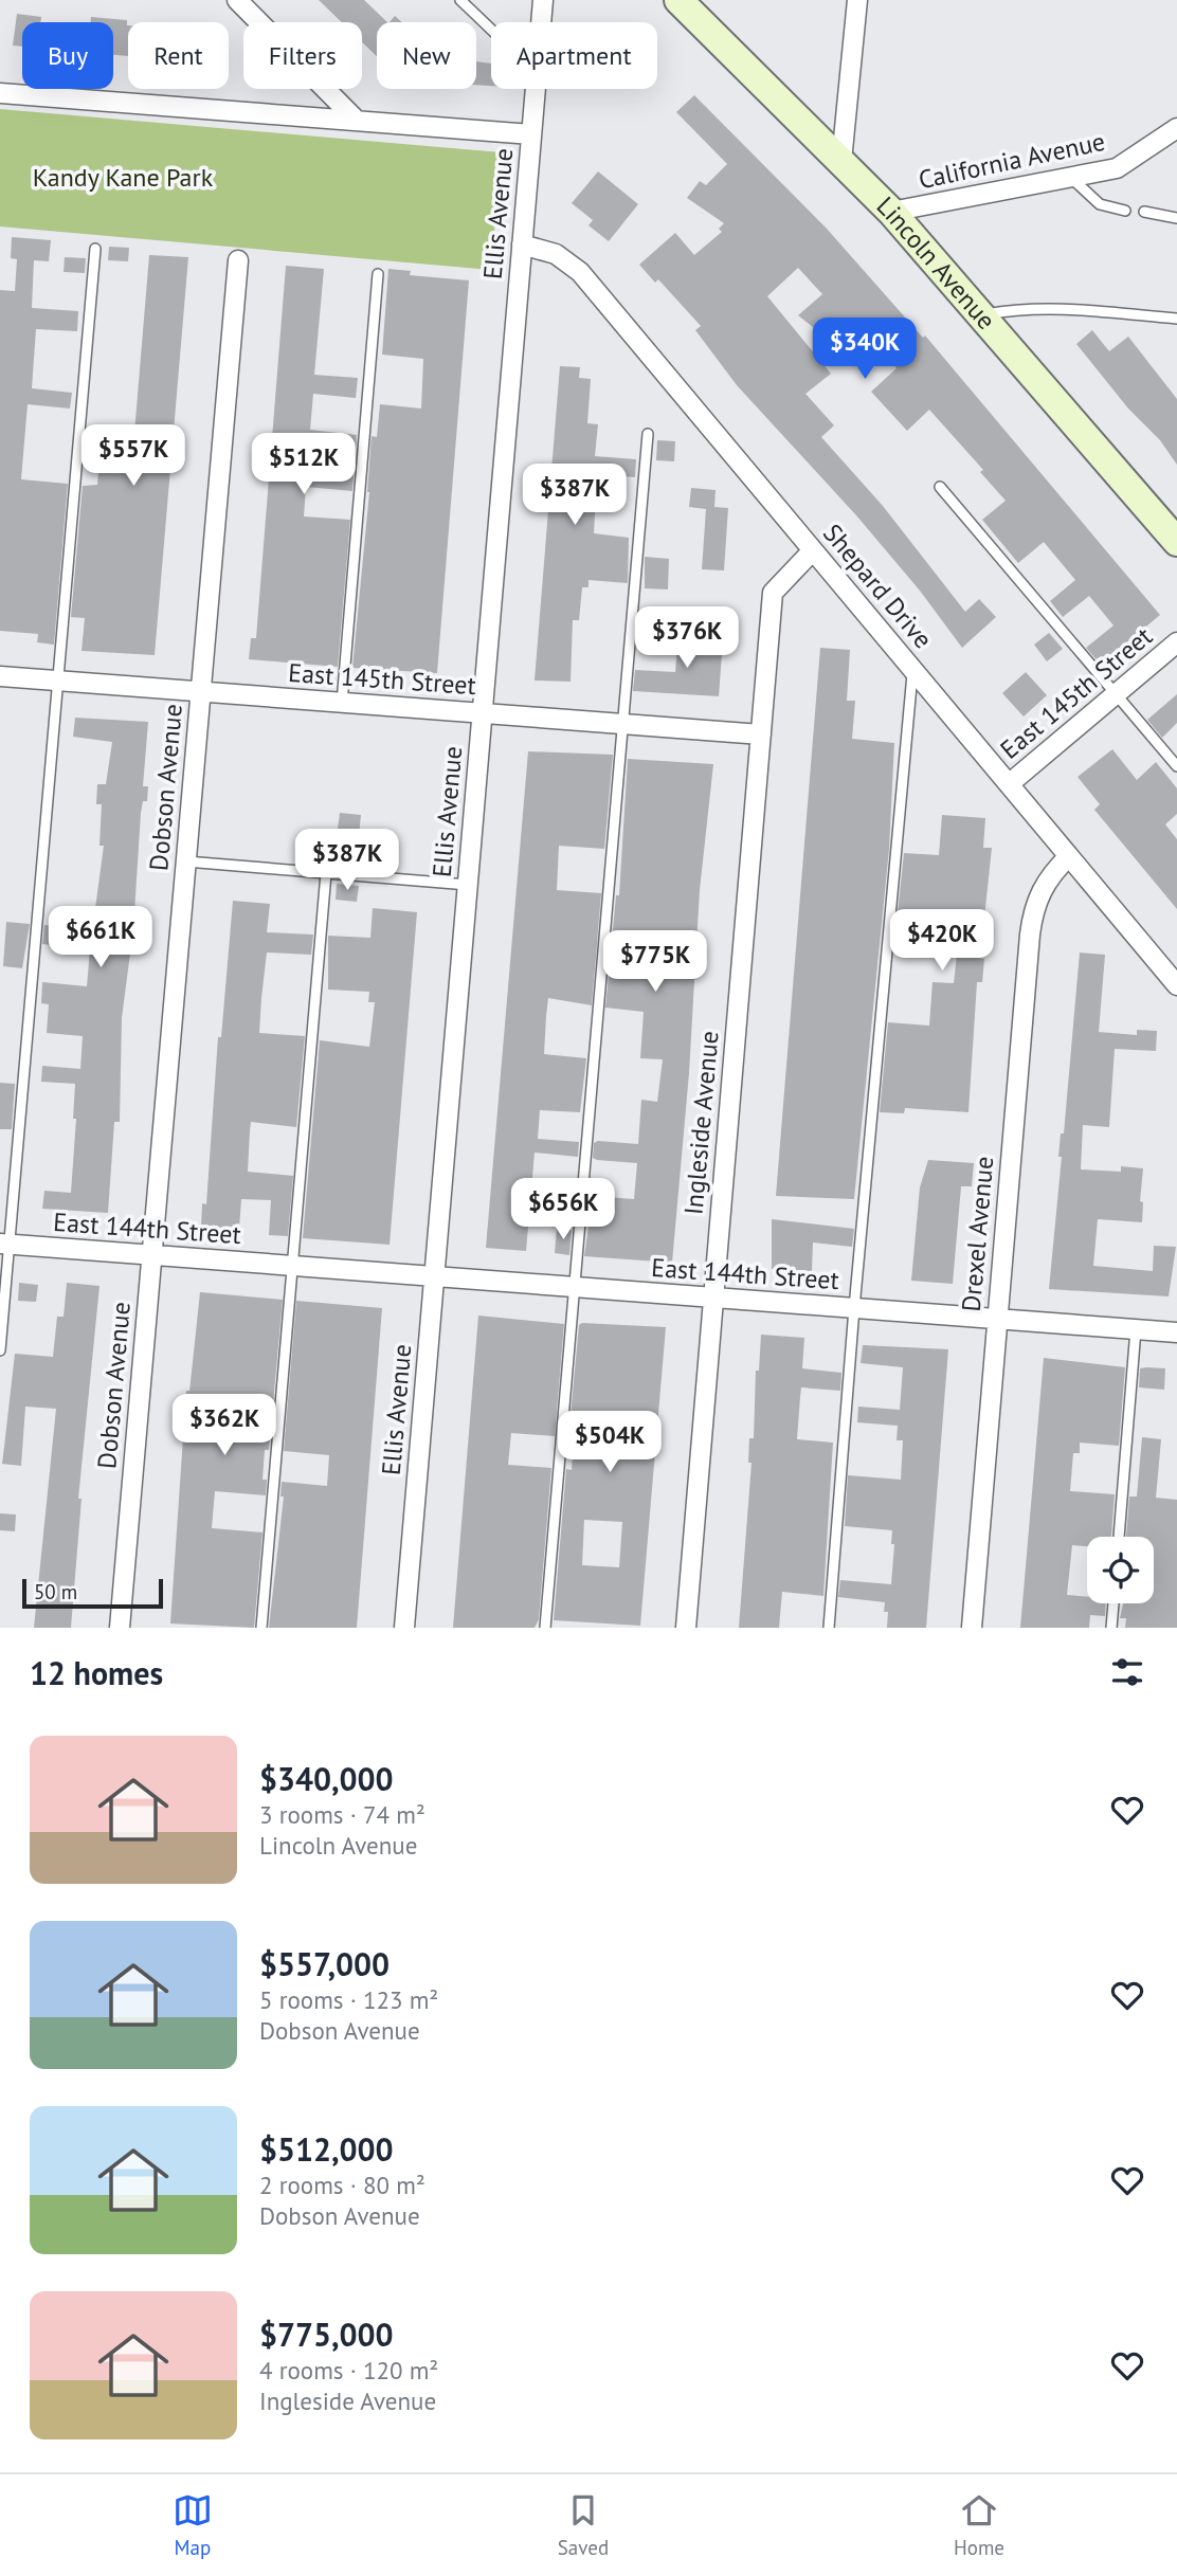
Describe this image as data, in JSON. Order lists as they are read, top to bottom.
{
  "streets": {
    "street": [
      "California Avenue",
      "Ellis Avenue",
      "Lincoln Avenue",
      "Shepard Drive",
      "East 145th Street",
      "Dobson Avenue",
      "Ingleside Avenue",
      "East 144th Street",
      "Drexel Avenue"
    ]
  },
  "crossings": [
    ["California Avenue", "Lincoln Avenue"],
    ["Ellis Avenue", "Shepard Drive"],
    ["Ellis Avenue", "East 145th Street"],
    ["Ellis Avenue", "East 144th Street"],
    ["Shepard Drive", "East 145th Street"],
    ["Shepard Drive", "Ingleside Avenue"],
    ["Shepard Drive", "Drexel Avenue"],
    ["East 145th Street", "Dobson Avenue"],
    ["East 145th Street", "Ingleside Avenue"],
    ["Dobson Avenue", "East 144th Street"],
    ["Ingleside Avenue", "East 144th Street"],
    ["East 144th Street", "Drexel Avenue"]
  ],
  "parks": ["Kandy Kane Park"],
  "scale_bar": "50 m",
  "page": {
    "chip": [
      "Buy",
      "Rent",
      "Filters",
      "New",
      "Apartment"
    ],
    "price": [
      "$340K",
      "$557K",
      "$512K",
      "$387K",
      "$376K",
      "$387K",
      "$661K",
      "$420K",
      "$775K",
      "$656K",
      "$362K",
      "$504K"
    ],
    "scale": "50 m",
    "heading": "12 homes",
    "list": [
      {
        "name": "$340,000",
        "note": "3 rooms · 74 m² · Lincoln Avenue"
      },
      {
        "name": "$557,000",
        "note": "5 rooms · 123 m² · Dobson Avenue"
      },
      {
        "name": "$512,000",
        "note": "2 rooms · 80 m² · Dobson Avenue"
      },
      {
        "name": "$775,000",
        "note": "4 rooms · 120 m² · Ingleside Avenue"
      }
    ],
    "tabs": ["Map", "Saved", "Home"]
  }
}
